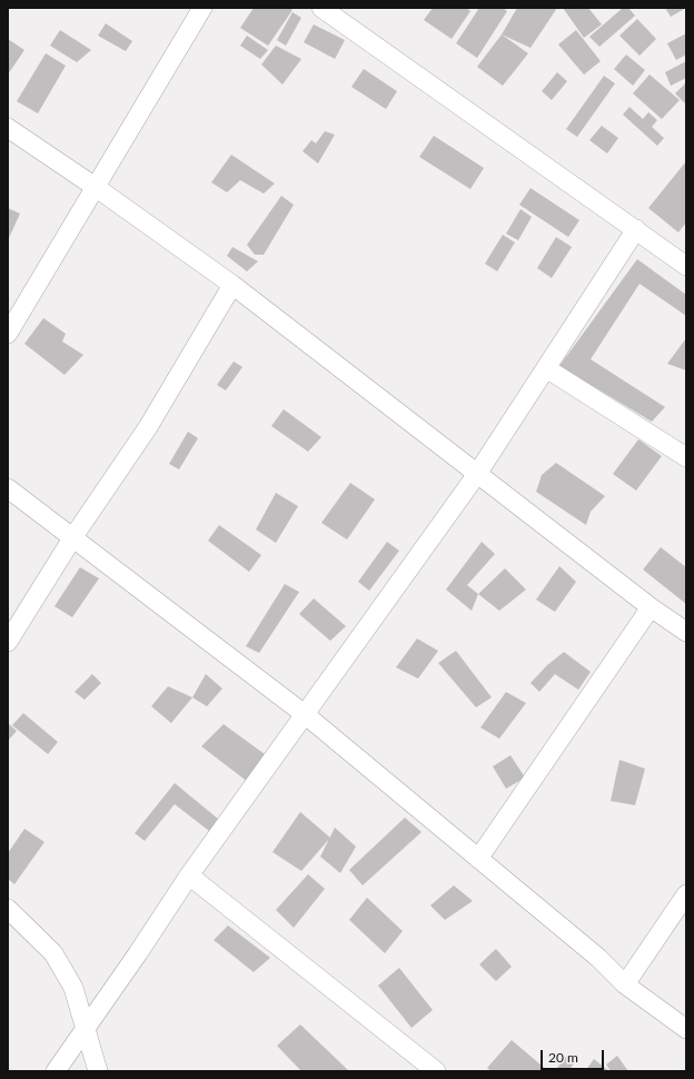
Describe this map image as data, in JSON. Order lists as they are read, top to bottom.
{
  "scale_bar": "20 m"
}
